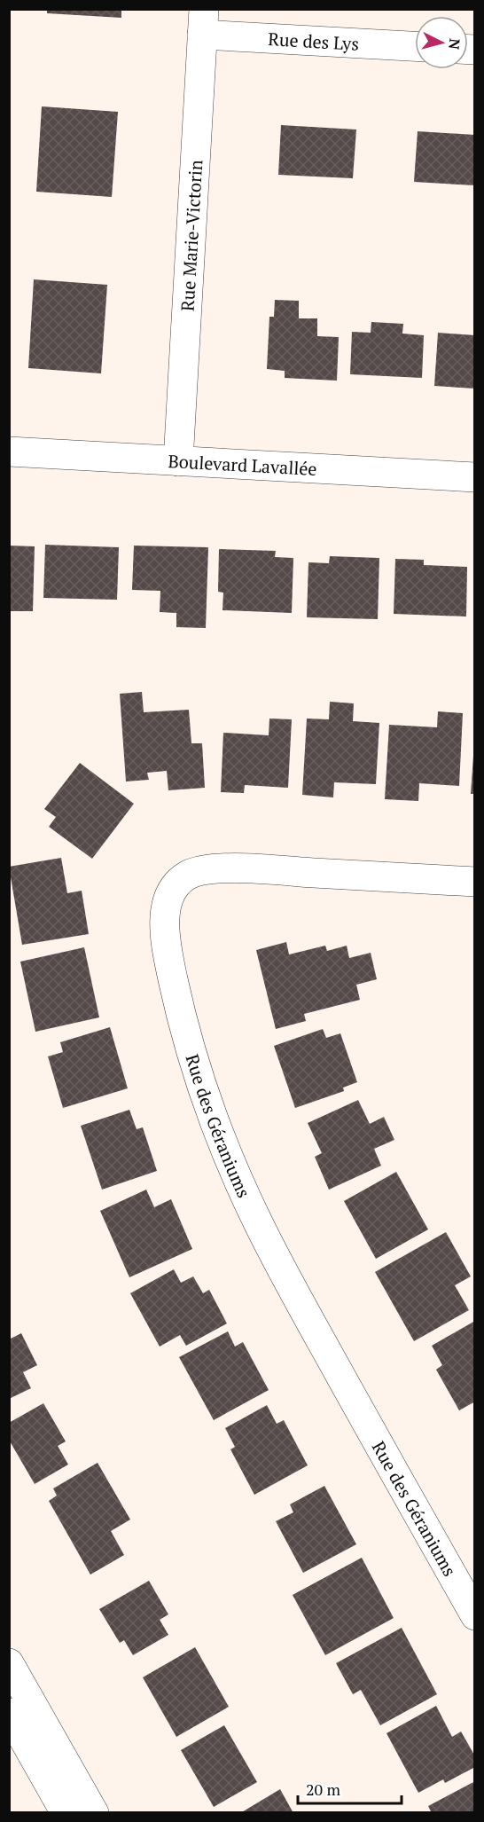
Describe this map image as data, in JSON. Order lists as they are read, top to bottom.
{
  "streets": {
    "street": [
      "Rue des Lys",
      "Rue Marie-Victorin",
      "Boulevard Lavallée",
      "Rue des Géraniums"
    ]
  },
  "crossings": [
    ["Rue des Lys", "Rue Marie-Victorin"],
    ["Rue Marie-Victorin", "Boulevard Lavallée"]
  ],
  "scale_bar": "20 m",
  "north": "right"
}
